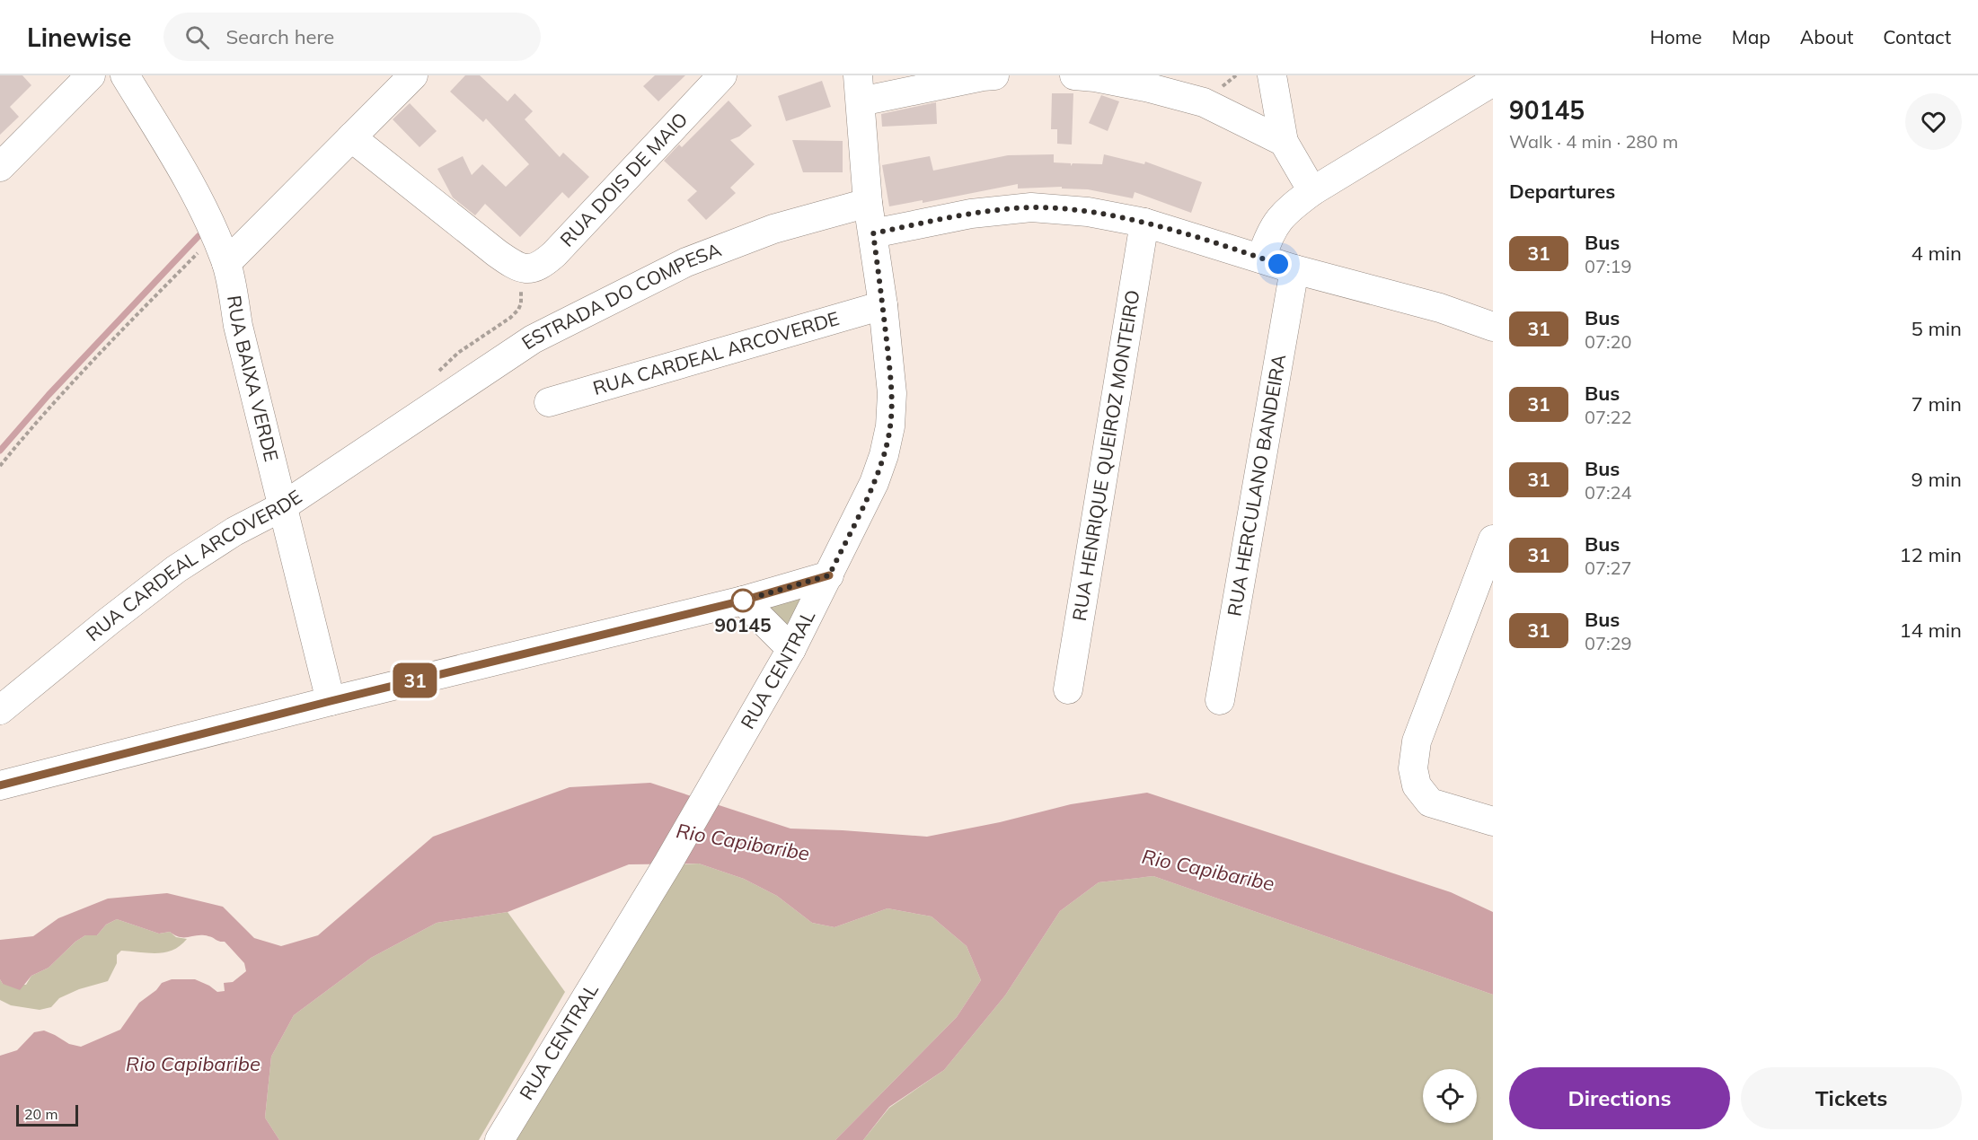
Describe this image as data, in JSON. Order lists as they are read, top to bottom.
{
  "streets": {
    "street": [
      "RUA DOIS DE MAIO",
      "ESTRADA DO COMPESA",
      "RUA CARDEAL ARCOVERDE",
      "RUA BAIXA VERDE",
      "RUA HENRIQUE QUEIROZ MONTEIRO",
      "RUA HERCULANO BANDEIRA",
      "RUA CENTRAL"
    ]
  },
  "crossings": [
    ["ESTRADA DO COMPESA", "RUA CARDEAL ARCOVERDE"],
    ["ESTRADA DO COMPESA", "RUA CENTRAL"],
    ["RUA CARDEAL ARCOVERDE", "RUA BAIXA VERDE"],
    ["RUA CARDEAL ARCOVERDE", "RUA CENTRAL"]
  ],
  "water": ["Rio Capibaribe"],
  "places": ["90145"],
  "lines": ["bus line 31"],
  "scale_bar": "20 m",
  "page": {
    "header": "Linewise",
    "search": "Search here",
    "nav": [
      "Home",
      "Map",
      "About",
      "Contact"
    ],
    "on_map": "31",
    "heading": [
      ["90145", "Walk · 4 min · 280 m"],
      "Departures"
    ],
    "list": [
      {
        "mark": "31",
        "name": "Bus",
        "note": "07:19",
        "value": "4 min"
      },
      {
        "mark": "31",
        "name": "Bus",
        "note": "07:20",
        "value": "5 min"
      },
      {
        "mark": "31",
        "name": "Bus",
        "note": "07:22",
        "value": "7 min"
      },
      {
        "mark": "31",
        "name": "Bus",
        "note": "07:24",
        "value": "9 min"
      },
      {
        "mark": "31",
        "name": "Bus",
        "note": "07:27",
        "value": "12 min"
      },
      {
        "mark": "31",
        "name": "Bus",
        "note": "07:29",
        "value": "14 min"
      }
    ],
    "buttons": ["Directions", "Tickets"],
    "scale": "20 m"
  }
}
